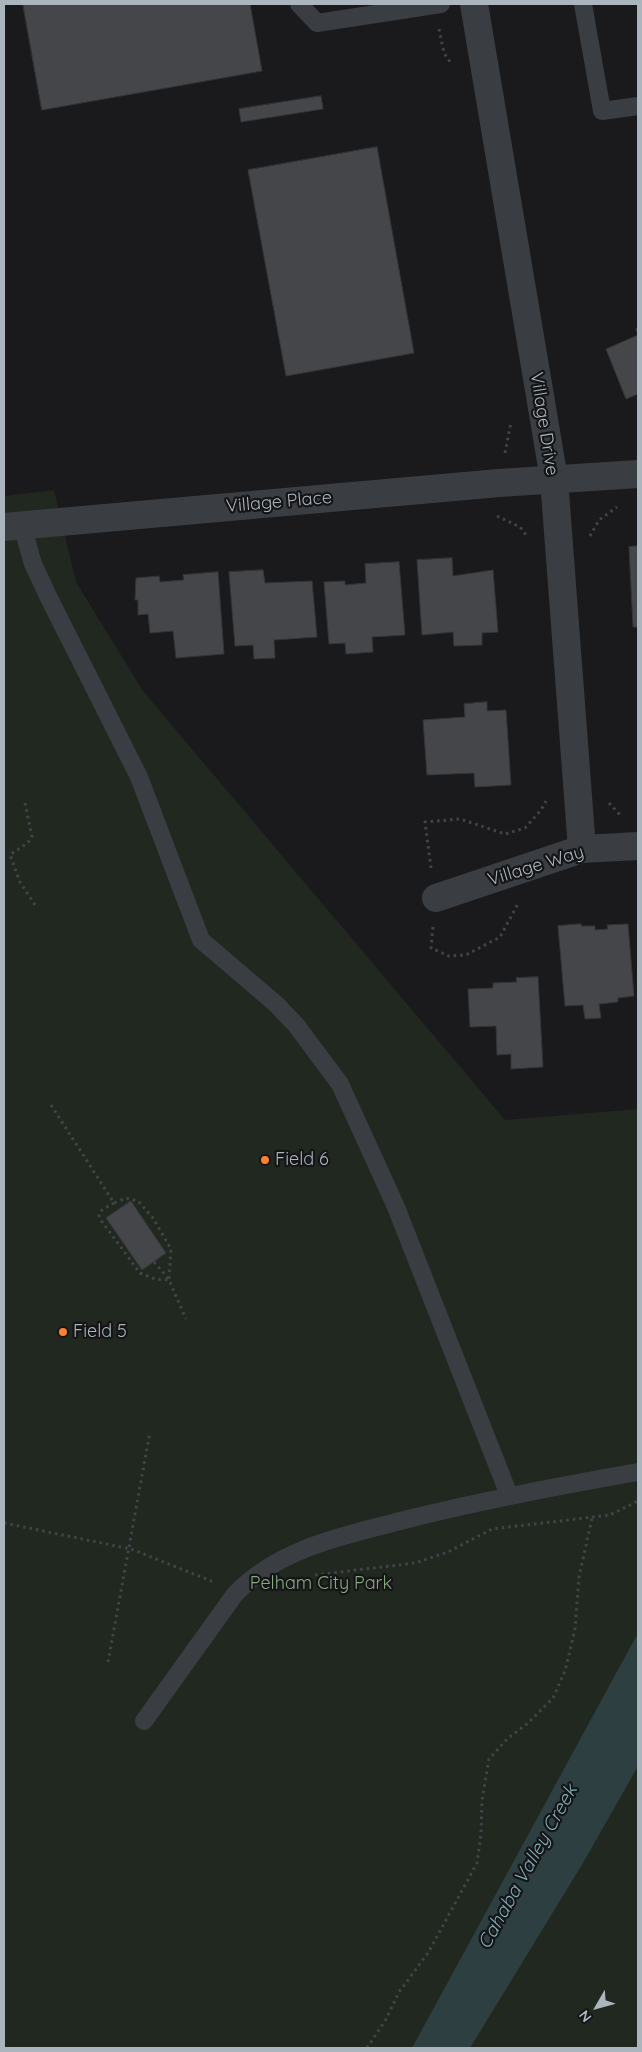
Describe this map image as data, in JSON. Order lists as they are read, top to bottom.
{
  "streets": {
    "street": ["Village Drive", "Village Place", "Village Way"]
  },
  "crossings": [
    ["Village Drive", "Village Place"],
    ["Village Drive", "Village Way"]
  ],
  "water": ["Cahaba Valley Creek"],
  "parks": ["Pelham City Park"],
  "places": ["Field 6", "Field 5"],
  "north": "bottom left"
}
